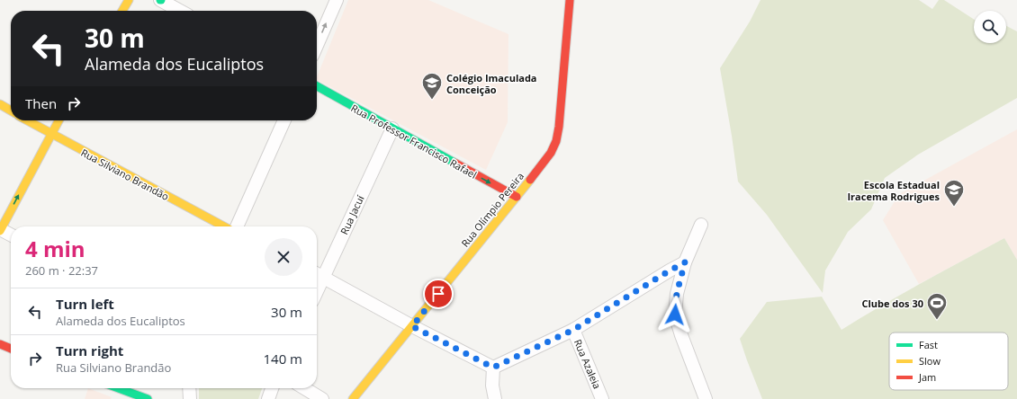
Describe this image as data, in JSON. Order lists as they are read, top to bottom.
{
  "streets": {
    "street": [
      "Rua Professor Francisco Rafael",
      "Rua Silviano Brandão",
      "Rua Olímpio Pereira",
      "Rua Jacuí",
      "Rua Azaleia"
    ]
  },
  "crossings": [
    ["Rua Professor Francisco Rafael", "Rua Olímpio Pereira"],
    ["Rua Professor Francisco Rafael", "Rua Jacuí"]
  ],
  "one_way": ["Rua Professor Francisco Rafael"],
  "places": {
    "school or university": ["Colégio Imaculada Conceição", "Escola Estadual Iracema Rodrigues"],
    "sports": ["Clube dos 30"]
  },
  "legend": ["Fast", "Slow", "Jam"],
  "page": {
    "turn": ["30 m", "Alameda dos Eucaliptos"],
    "then": "Then",
    "heading": ["4 min", "260 m · 22:37"],
    "list": [
      {
        "name": "Turn left",
        "note": "Alameda dos Eucaliptos",
        "value": "30 m"
      },
      {
        "name": "Turn right",
        "note": "Rua Silviano Brandão",
        "value": "140 m"
      }
    ]
  }
}
